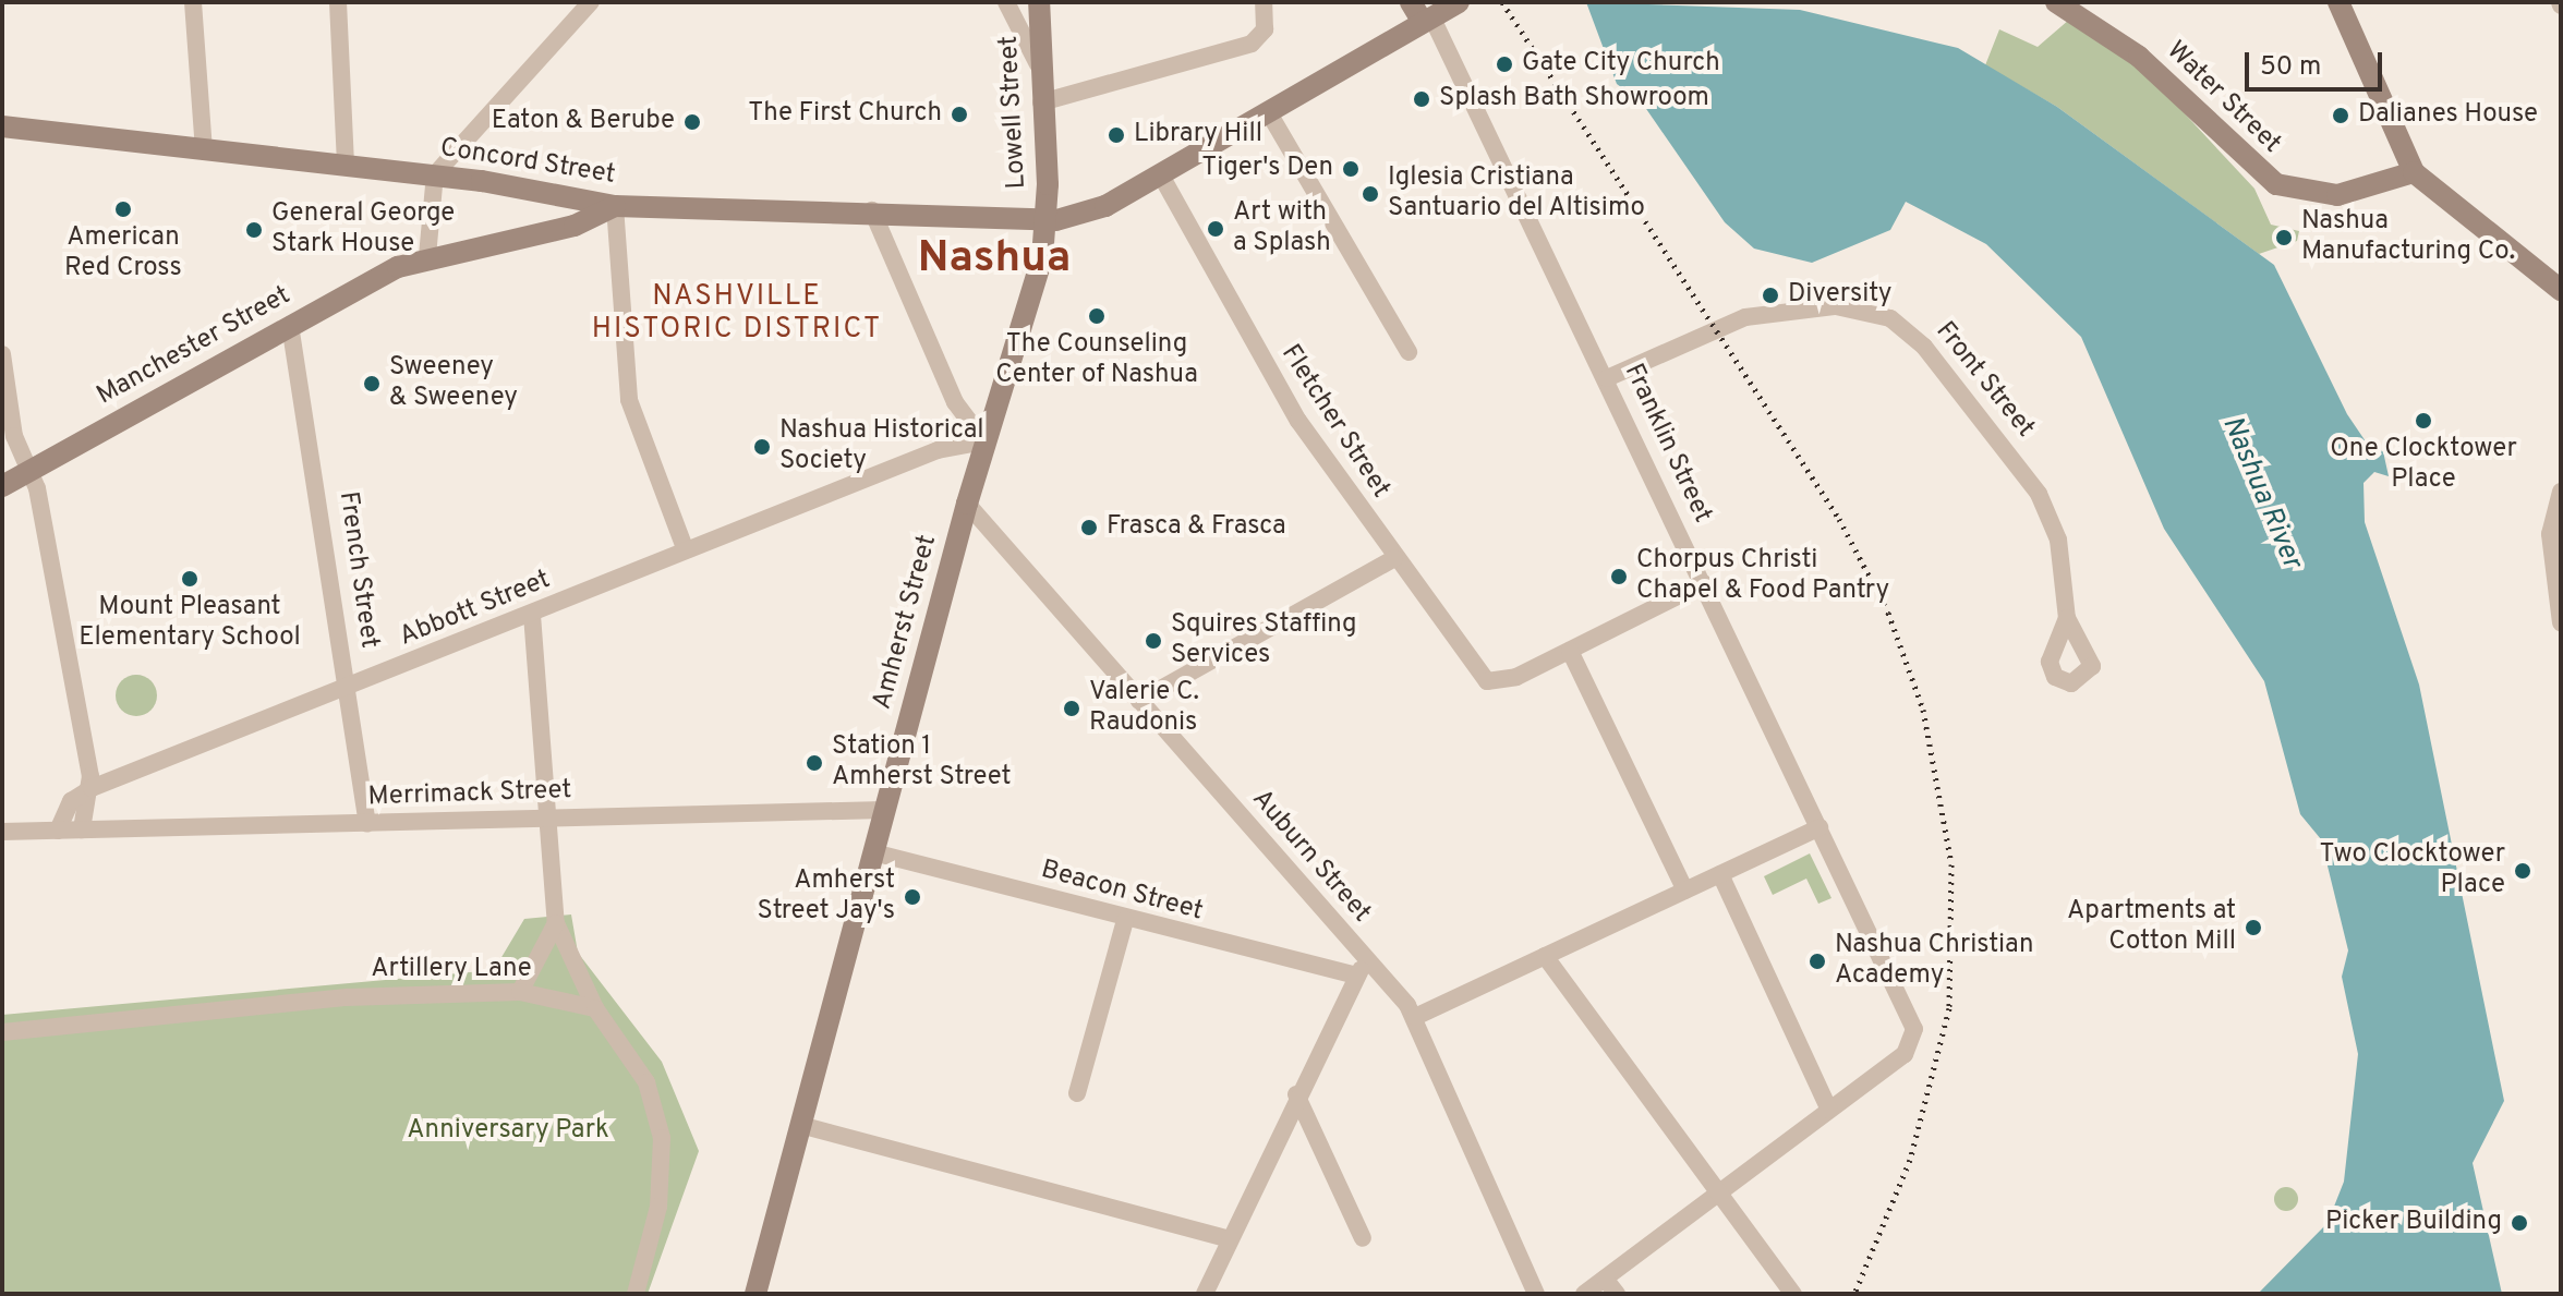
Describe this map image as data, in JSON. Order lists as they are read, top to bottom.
{
  "streets": {
    "main road": [
      "Water Street",
      "Lowell Street",
      "Concord Street",
      "Manchester Street",
      "Amherst Street"
    ],
    "street": [
      "Front Street",
      "Fletcher Street",
      "Franklin Street",
      "French Street",
      "Abbott Street",
      "Merrimack Street",
      "Auburn Street",
      "Beacon Street",
      "Artillery Lane"
    ]
  },
  "crossings": [
    ["Lowell Street", "Concord Street"],
    ["Lowell Street", "Amherst Street"],
    ["Concord Street", "Manchester Street"],
    ["Concord Street", "Fletcher Street"],
    ["Concord Street", "Franklin Street"],
    ["Concord Street", "Amherst Street"],
    ["Manchester Street", "French Street"],
    ["Front Street", "Franklin Street"],
    ["French Street", "Abbott Street"],
    ["French Street", "Merrimack Street"],
    ["Abbott Street", "Amherst Street"],
    ["Abbott Street", "Merrimack Street"],
    ["Amherst Street", "Merrimack Street"],
    ["Amherst Street", "Auburn Street"],
    ["Amherst Street", "Beacon Street"],
    ["Auburn Street", "Beacon Street"]
  ],
  "districts": ["Nashua", "NASHVILLE HISTORIC DISTRICT"],
  "water": ["Nashua River"],
  "parks": ["Anniversary Park"],
  "places": [
    "Gate City Church",
    "Splash Bath Showroom",
    "The First Church",
    "Dalianes House",
    "Eaton & Berube",
    "Library Hill",
    "Tiger's Den",
    "Iglesia Cristiana Santuario del Altisimo",
    "American Red Cross",
    "Art with a Splash",
    "General George Stark House",
    "Nashua Manufacturing Co.",
    "Diversity",
    "The Counseling Center of Nashua",
    "Sweeney & Sweeney",
    "One Clocktower Place",
    "Nashua Historical Society",
    "Frasca & Frasca",
    "Chorpus Christi Chapel & Food Pantry",
    "Mount Pleasant Elementary School",
    "Squires Staffing Services",
    "Valerie C. Raudonis",
    "Station 1 Amherst Street",
    "Two Clocktower Place",
    "Amherst Street Jay's",
    "Apartments at Cotton Mill",
    "Nashua Christian Academy",
    "Picker Building"
  ],
  "scale_bar": "50 m"
}
